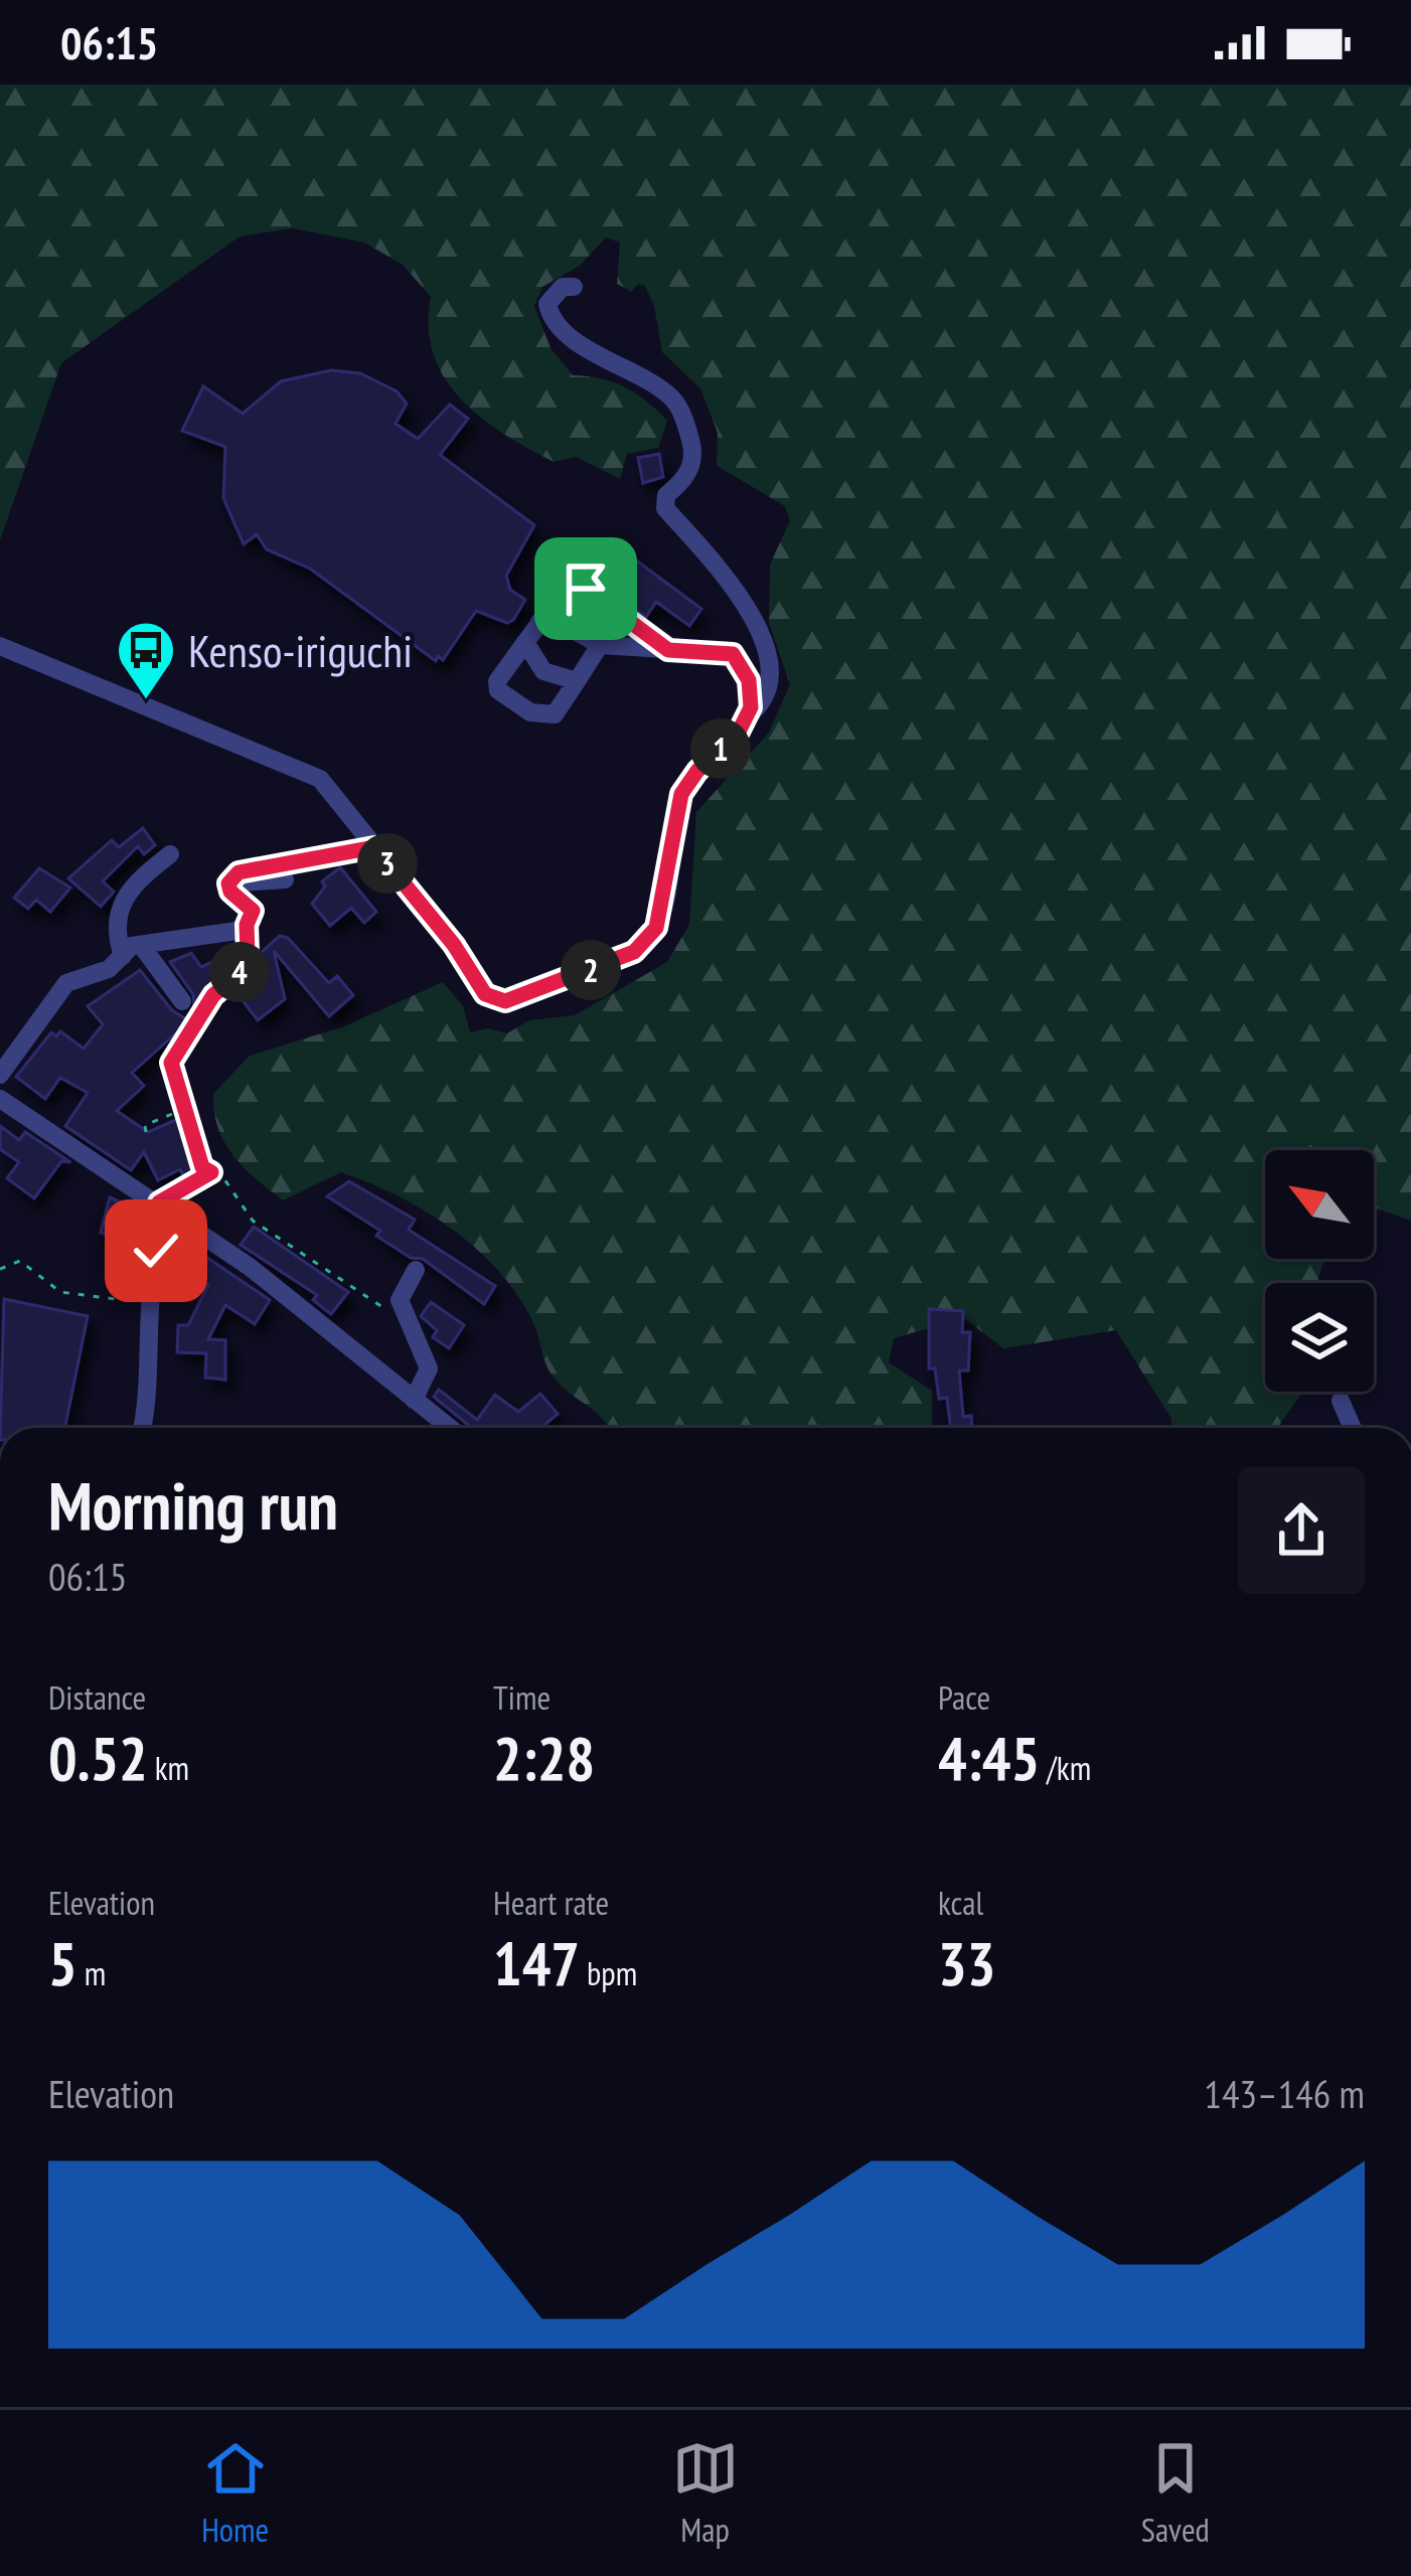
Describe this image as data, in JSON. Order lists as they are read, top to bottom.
{
  "places": {
    "bus stop": ["Kenso-iriguchi"]
  },
  "north": "top left",
  "page": {
    "status": "06:15",
    "pins": [
      "1",
      "3",
      "2",
      "4"
    ],
    "heading": ["Morning run", "06:15"],
    "stats": [
      ["Distance", "0.52 km"],
      ["Time", "2:28"],
      ["Pace", "4:45 /km"],
      ["Elevation", "5 m"],
      ["Heart rate", "147 bpm"],
      ["kcal", "33"]
    ],
    "chart": ["Elevation", "143–146 m"],
    "tabs": ["Home", "Map", "Saved"]
  }
}
